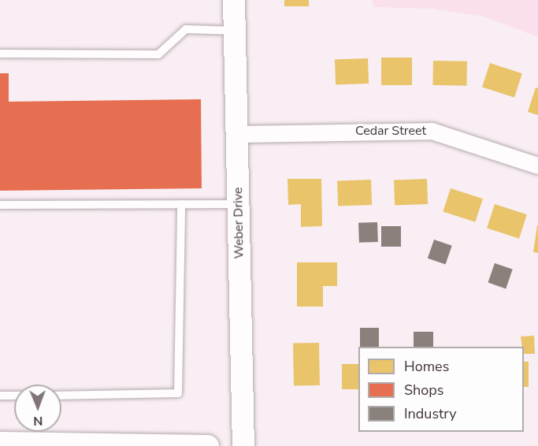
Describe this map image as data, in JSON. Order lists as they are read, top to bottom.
{
  "streets": {
    "street": ["Cedar Street", "Weber Drive"]
  },
  "crossings": [
    ["Cedar Street", "Weber Drive"]
  ],
  "legend": ["Homes", "Shops", "Industry"],
  "north": "bottom"
}
